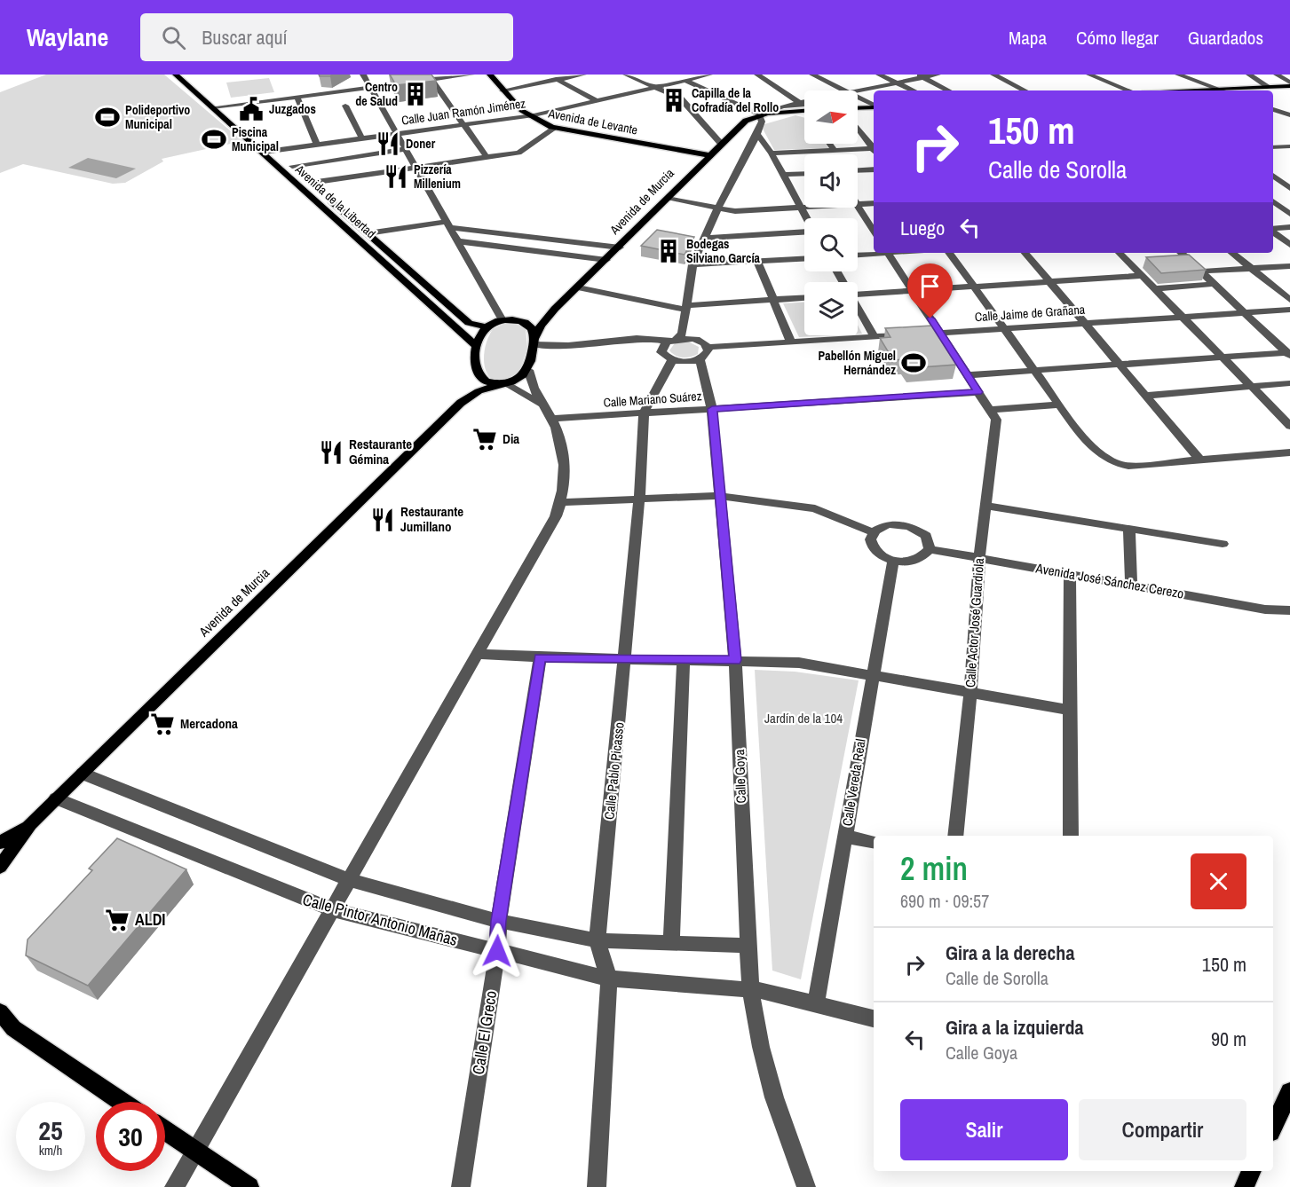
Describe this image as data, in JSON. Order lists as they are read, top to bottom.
{
  "streets": {
    "main road": ["Avenida de Levante", "Avenida de la Libertad", "Avenida de Murcia"],
    "street": [
      "Calle Juan Ramón Jiménez",
      "Calle Jaime de Grañana",
      "Calle Mariano Suárez",
      "Avenida José Sánchez Cerezo",
      "Calle Actor José Guardiola",
      "Calle Pablo Picasso",
      "Calle Goya",
      "Calle Vereda Real",
      "Calle Pintor Antonio Mañas",
      "Calle El Greco"
    ]
  },
  "crossings": [
    ["Calle Juan Ramón Jiménez", "Avenida de Levante"],
    ["Calle Juan Ramón Jiménez", "Avenida de la Libertad"],
    ["Avenida de Levante", "Avenida de Murcia"],
    ["Avenida de Murcia", "Calle Pintor Antonio Mañas"],
    ["Calle Mariano Suárez", "Calle Pablo Picasso"],
    ["Calle Mariano Suárez", "Calle Goya"],
    ["Avenida José Sánchez Cerezo", "Calle Actor José Guardiola"],
    ["Avenida José Sánchez Cerezo", "Calle Vereda Real"],
    ["Calle Pablo Picasso", "Calle Pintor Antonio Mañas"],
    ["Calle Goya", "Calle Pintor Antonio Mañas"],
    ["Calle Vereda Real", "Calle Pintor Antonio Mañas"],
    ["Calle Pintor Antonio Mañas", "Calle El Greco"]
  ],
  "parks": ["Jardín de la 104"],
  "places": {
    "building": ["Centro de Salud", "Capilla de la Cofradía del Rollo", "Bodegas Silviano García"],
    "public building": ["Juzgados"],
    "sports": ["Polideportivo Municipal", "Piscina Municipal", "Pabellón Miguel Hernández"],
    "restaurant": [
      "Doner",
      "Pizzería Millenium",
      "Restaurante Gémina",
      "Restaurante Jumillano"
    ],
    "supermarket": ["Dia", "Mercadona", "ALDI"]
  },
  "north": "right",
  "page": {
    "header": "Waylane",
    "search": "Buscar aquí",
    "nav": ["Mapa", "Cómo llegar", "Guardados"],
    "turn": ["150 m", "Calle de Sorolla"],
    "then": "Luego",
    "heading": ["2 min", "690 m · 09:57"],
    "list": [
      {
        "name": "Gira a la derecha",
        "note": "Calle de Sorolla",
        "value": "150 m"
      },
      {
        "name": "Gira a la izquierda",
        "note": "Calle Goya",
        "value": "90 m"
      }
    ],
    "buttons": ["Salir", "Compartir"],
    "speed": "25 km/h",
    "limit": "30"
  }
}
